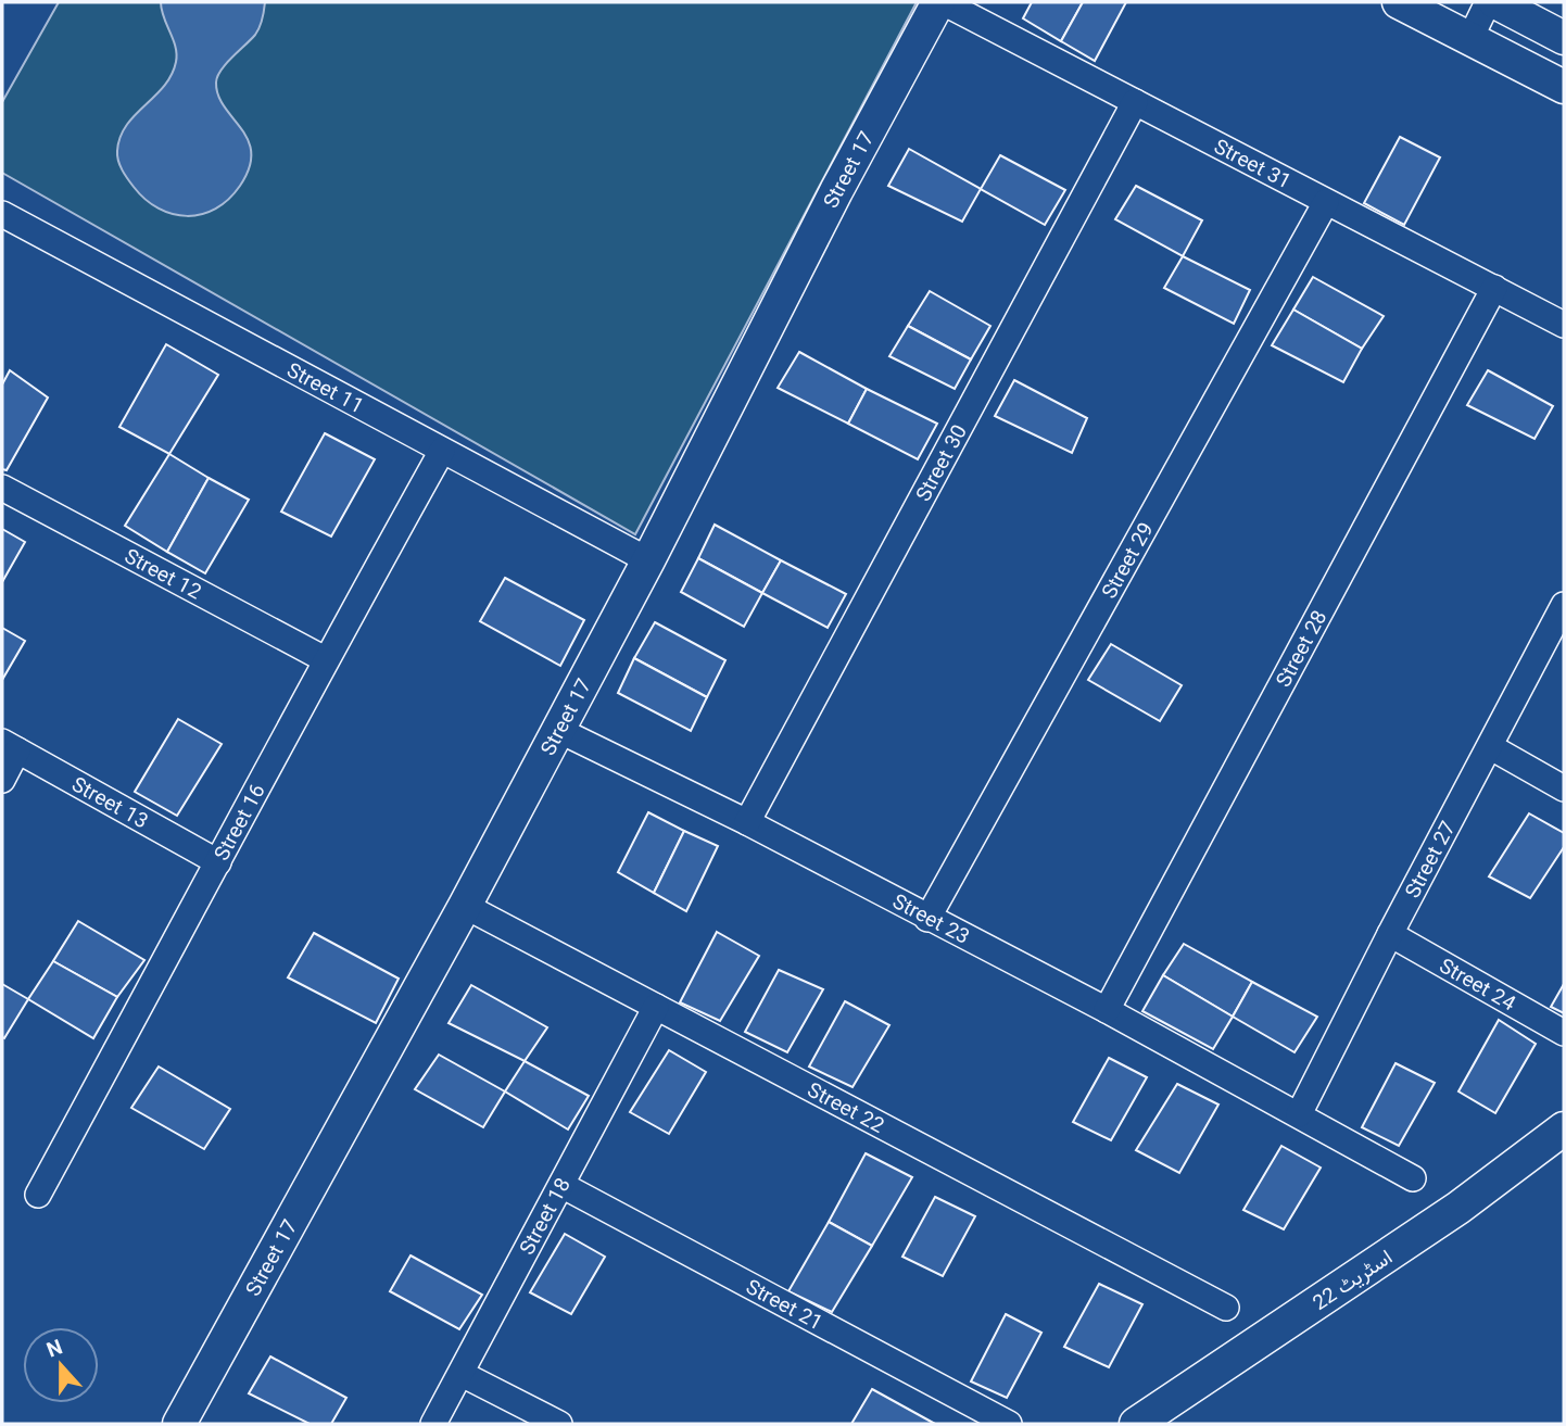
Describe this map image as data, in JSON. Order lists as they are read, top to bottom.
{
  "streets": {
    "street": [
      "Street 31",
      "Street 17",
      "Street 11",
      "Street 30",
      "Street 29",
      "Street 12",
      "Street 28",
      "Street 13",
      "Street 16",
      "Street 27",
      "Street 23",
      "Street 24",
      "Street 22",
      "Street 18",
      "اسٹریٹ 22",
      "Street 21"
    ]
  },
  "crossings": [
    ["Street 31", "Street 17"],
    ["Street 31", "Street 30"],
    ["Street 31", "Street 29"],
    ["Street 31", "Street 28"],
    ["Street 17", "Street 11"],
    ["Street 17", "Street 23"],
    ["Street 17", "Street 22"],
    ["Street 11", "Street 16"],
    ["Street 30", "Street 23"],
    ["Street 29", "Street 23"],
    ["Street 12", "Street 16"],
    ["Street 28", "Street 23"],
    ["Street 13", "Street 16"],
    ["Street 27", "Street 23"],
    ["Street 27", "Street 24"],
    ["Street 22", "Street 18"],
    ["Street 18", "Street 21"]
  ],
  "north": "top"
}
